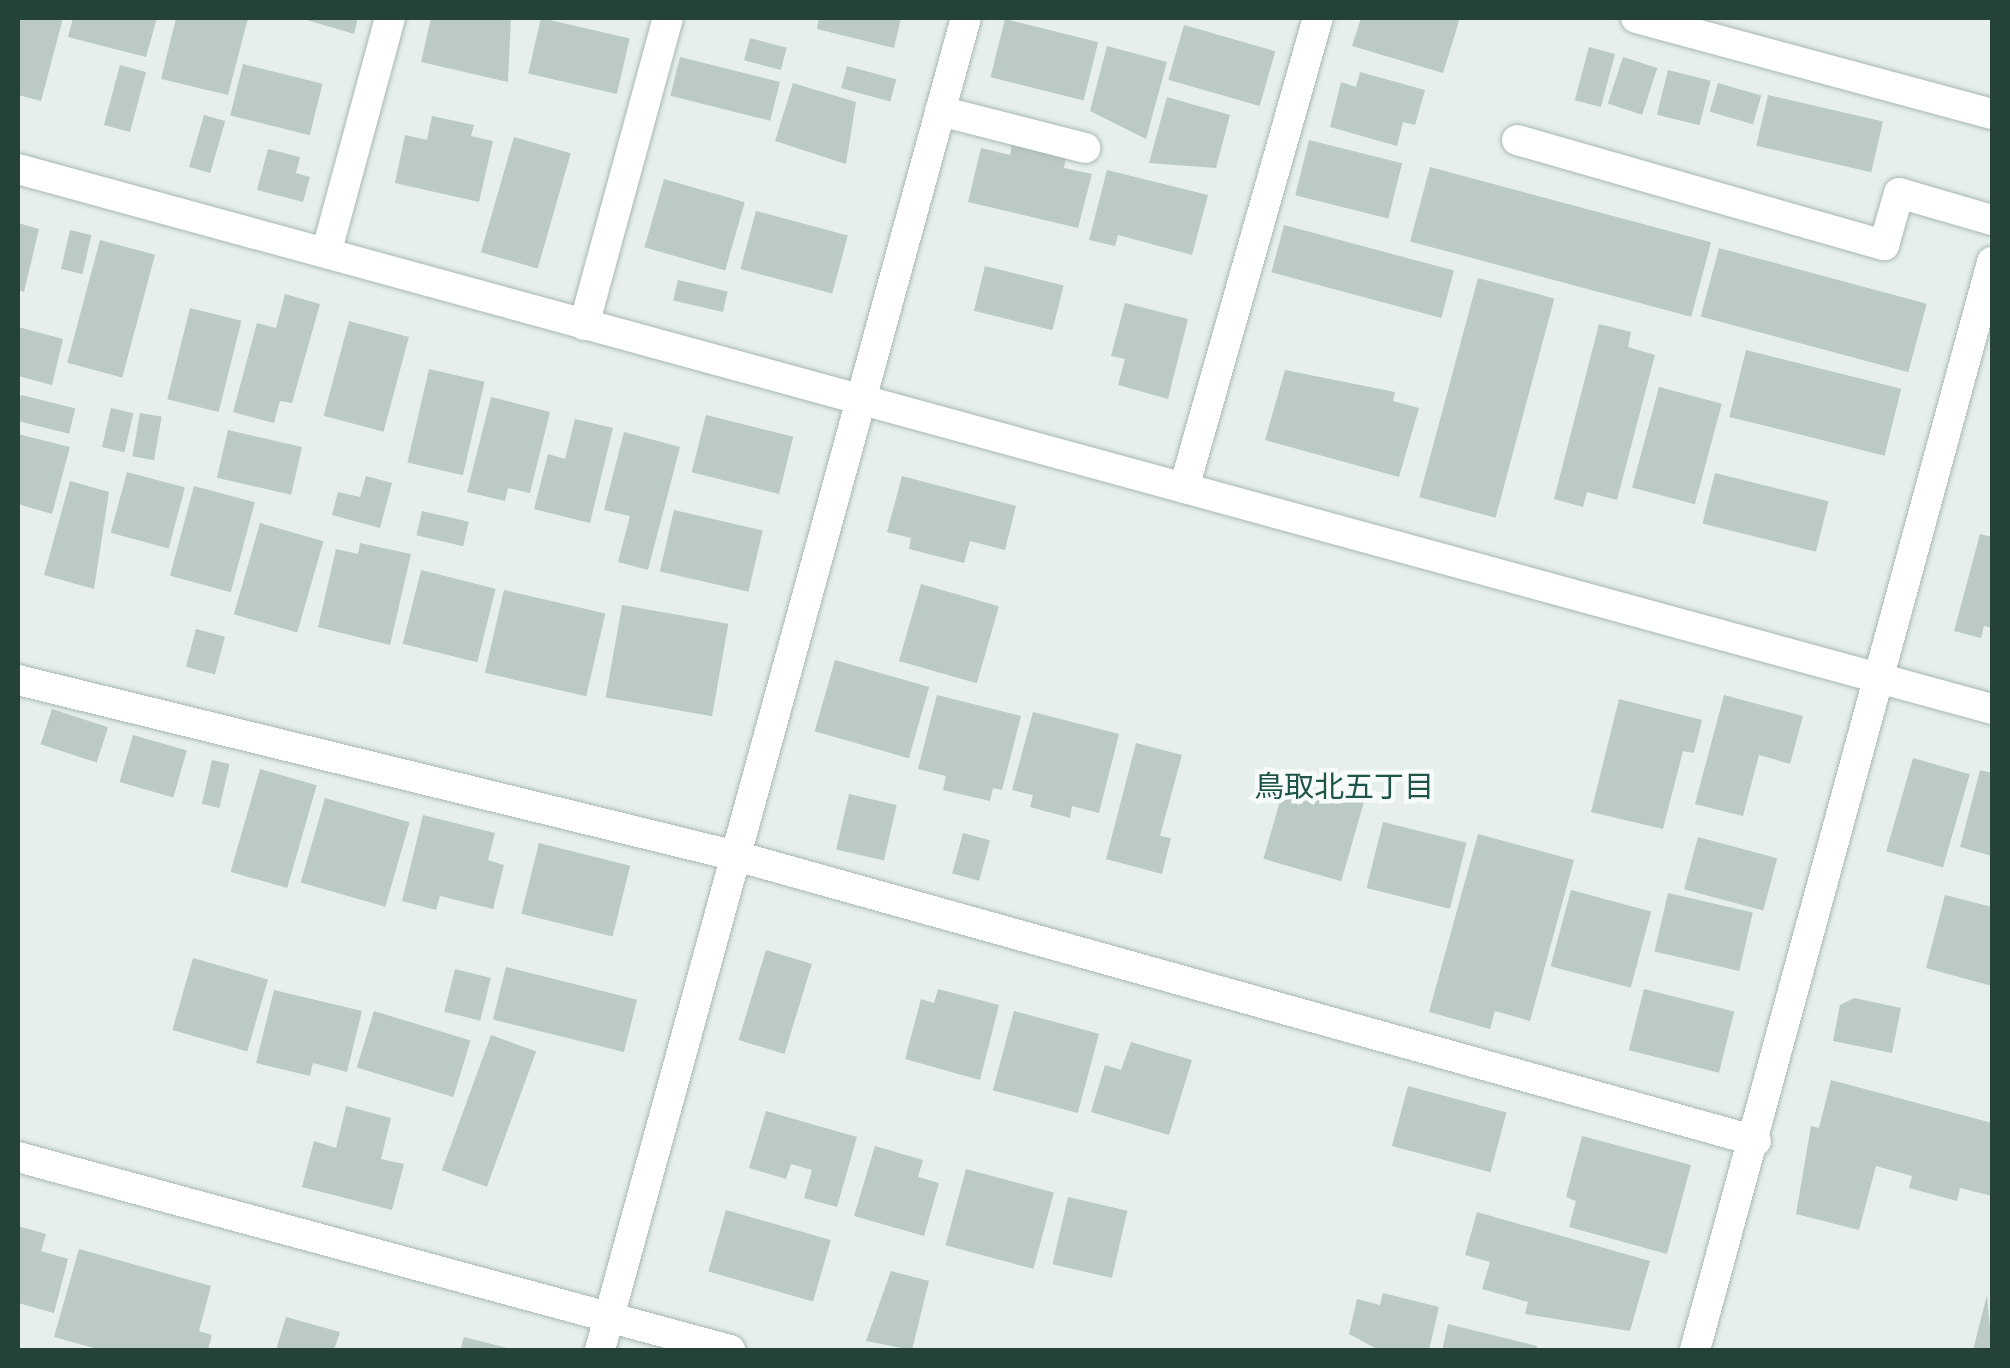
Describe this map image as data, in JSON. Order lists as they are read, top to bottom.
{
  "districts": ["鳥取北五丁目"]
}
